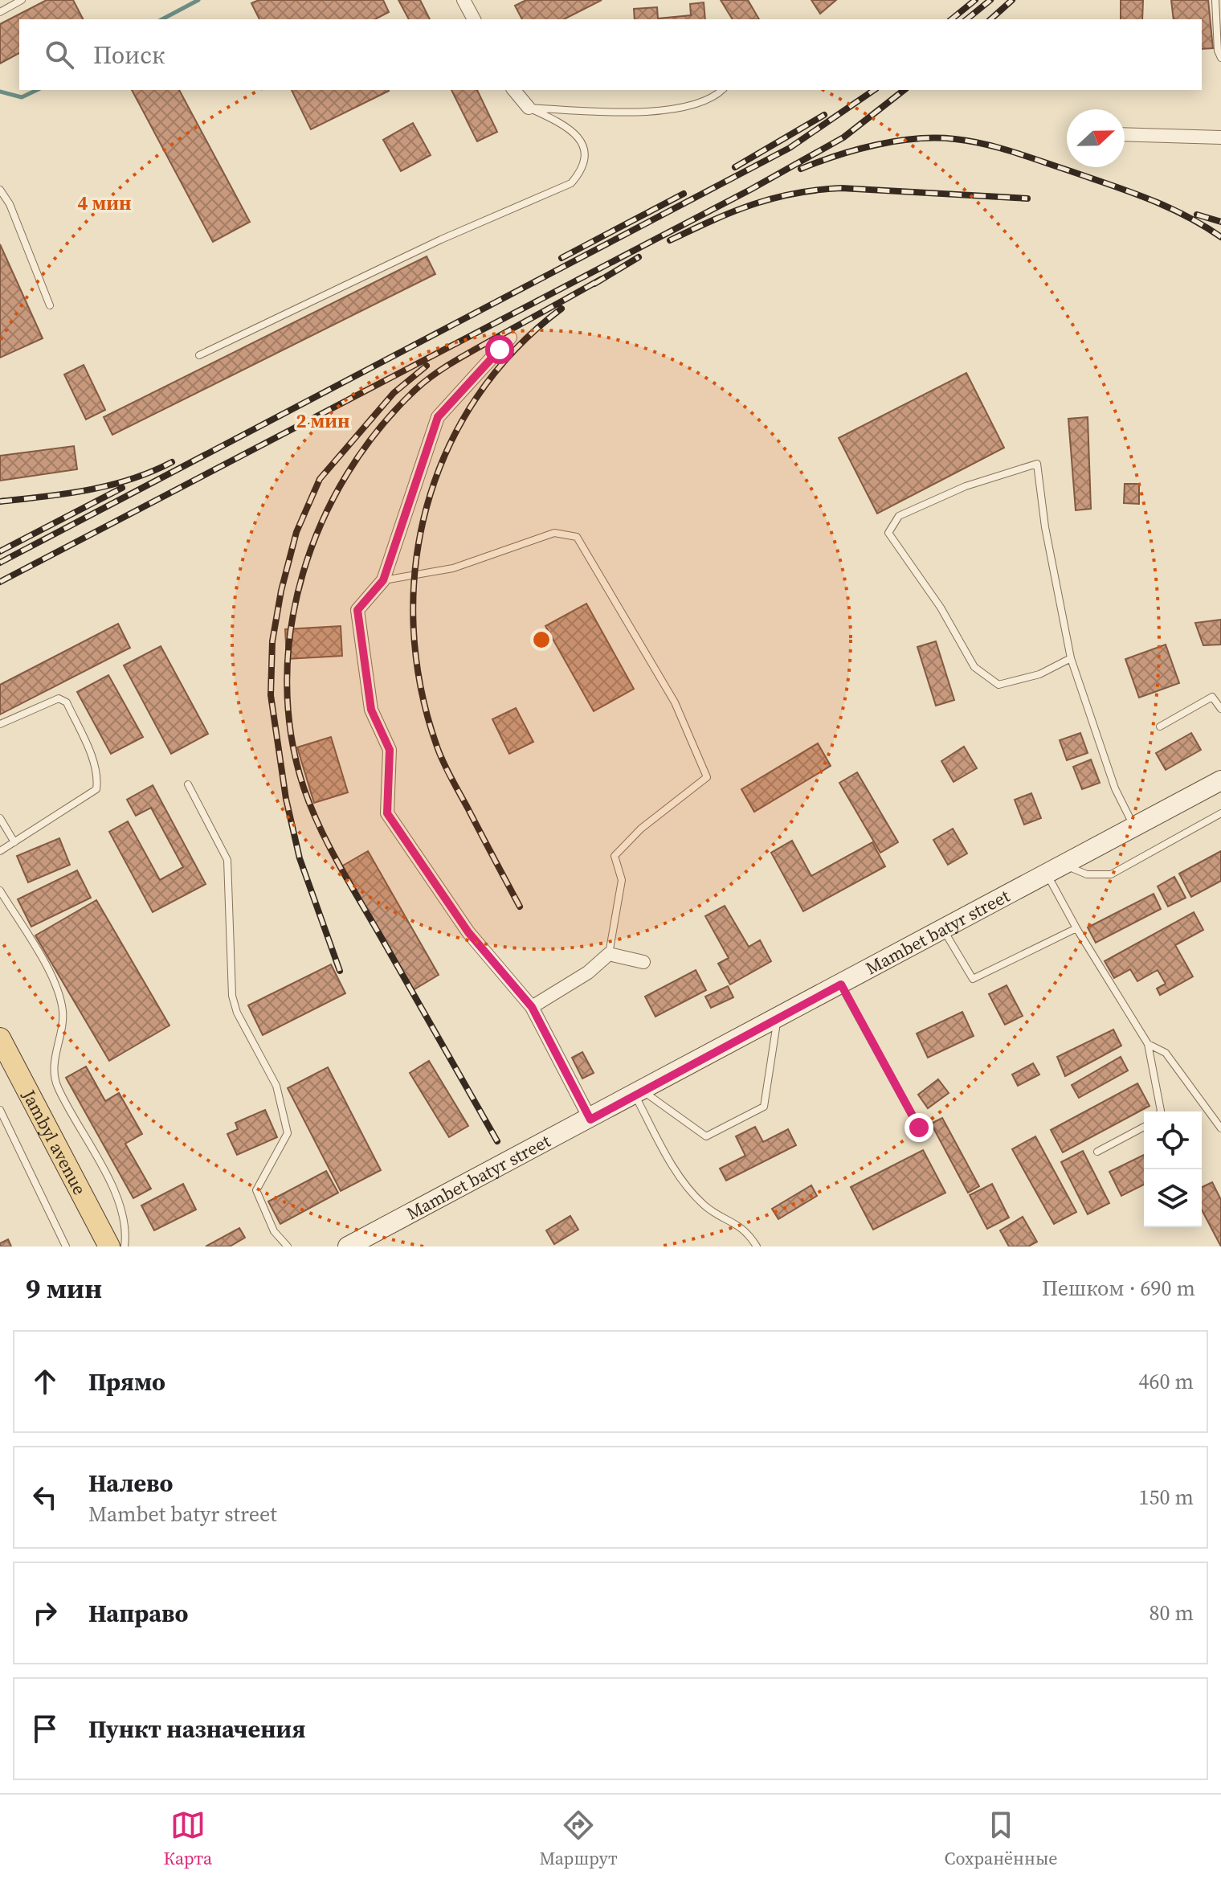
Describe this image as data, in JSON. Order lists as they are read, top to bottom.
{
  "streets": {
    "main road": ["Mambet batyr street", "Jambyl avenue"]
  },
  "north": "right",
  "page": {
    "search": "Поиск",
    "heading": ["9 мин", "Пешком · 690 m"],
    "list": [
      ["Прямо", "460 m"],
      ["Налево", "Mambet batyr street", "150 m"],
      ["Направо", "80 m"],
      "Пункт назначения"
    ],
    "nav": ["Карта", "Маршрут", "Сохранённые"]
  },
  "rings": ["4 мин", "2 мин"]
}
